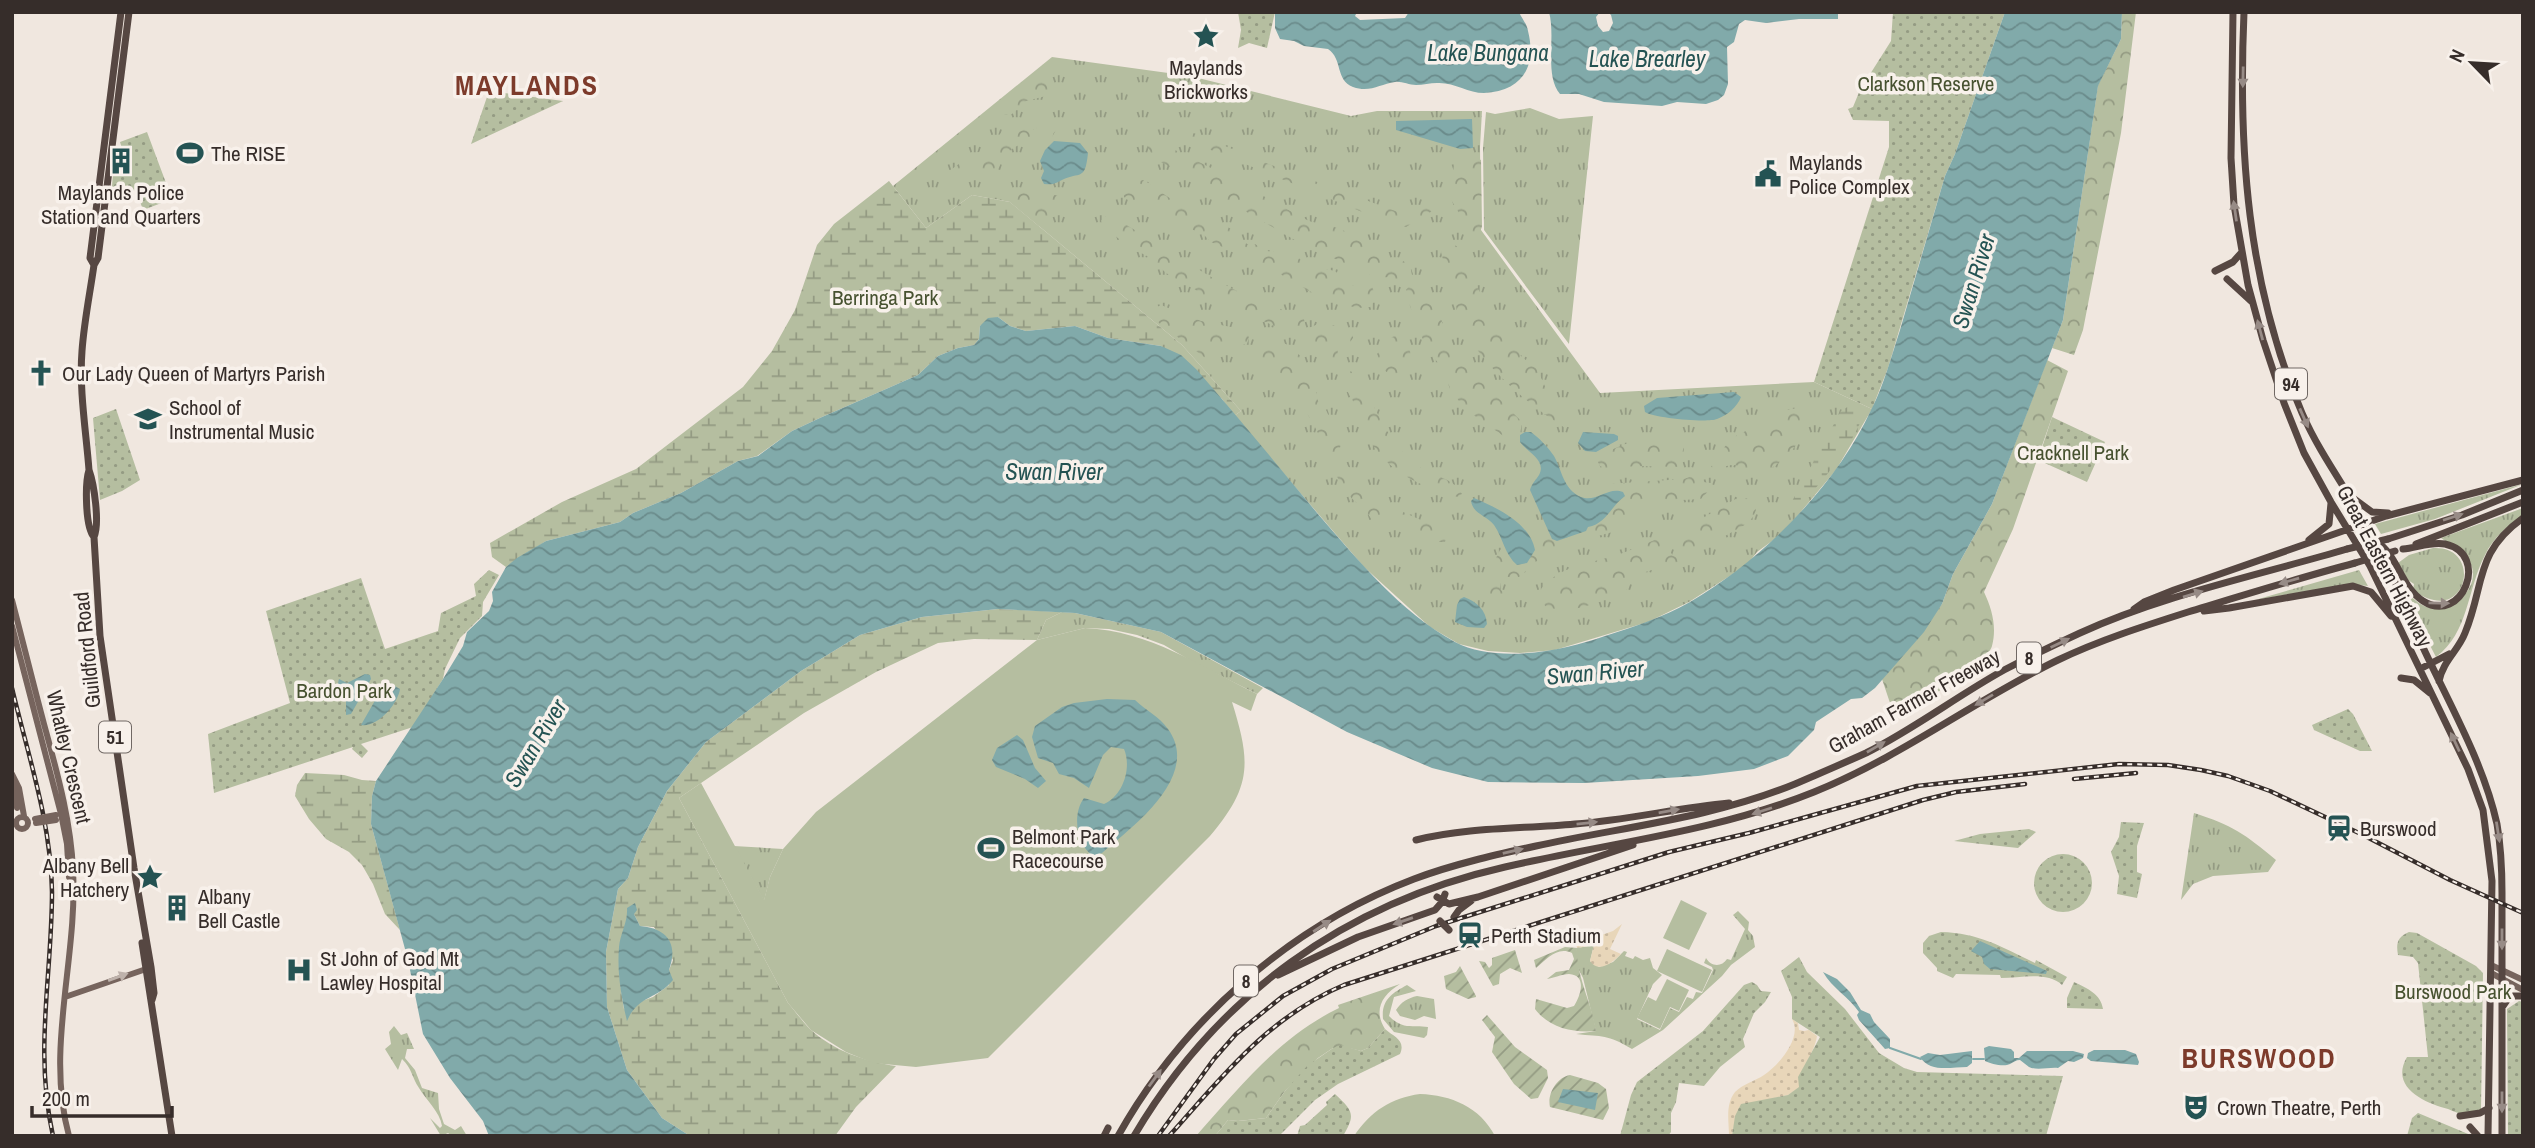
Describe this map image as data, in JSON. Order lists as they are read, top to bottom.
{
  "streets": {
    "highway": [
      "94",
      "Great Eastern Highway",
      "Guildford Road",
      "8",
      "Graham Farmer Freeway",
      "51"
    ],
    "main road": ["Whatley Crescent"]
  },
  "districts": ["MAYLANDS", "BURSWOOD"],
  "water": ["Lake Bungana", "Lake Brearley", "Swan River"],
  "parks": [
    "Clarkson Reserve",
    "Berringa Park",
    "Cracknell Park",
    "Bardon Park",
    "Burswood Park"
  ],
  "places": {
    "place": ["Maylands Brickworks", "Albany Bell Hatchery"],
    "sports": ["The RISE", "Belmont Park Racecourse"],
    "building": ["Maylands Police Station and Quarters", "Albany Bell Castle"],
    "public building": ["Maylands Police Complex"],
    "church": ["Our Lady Queen of Martyrs Parish"],
    "school or university": ["School of Instrumental Music"],
    "station": ["Burswood", "Perth Stadium"],
    "hospital": ["St John of God Mt Lawley Hospital"],
    "theatre": ["Crown Theatre, Perth"]
  },
  "scale_bar": "200 m",
  "north": "top left"
}
